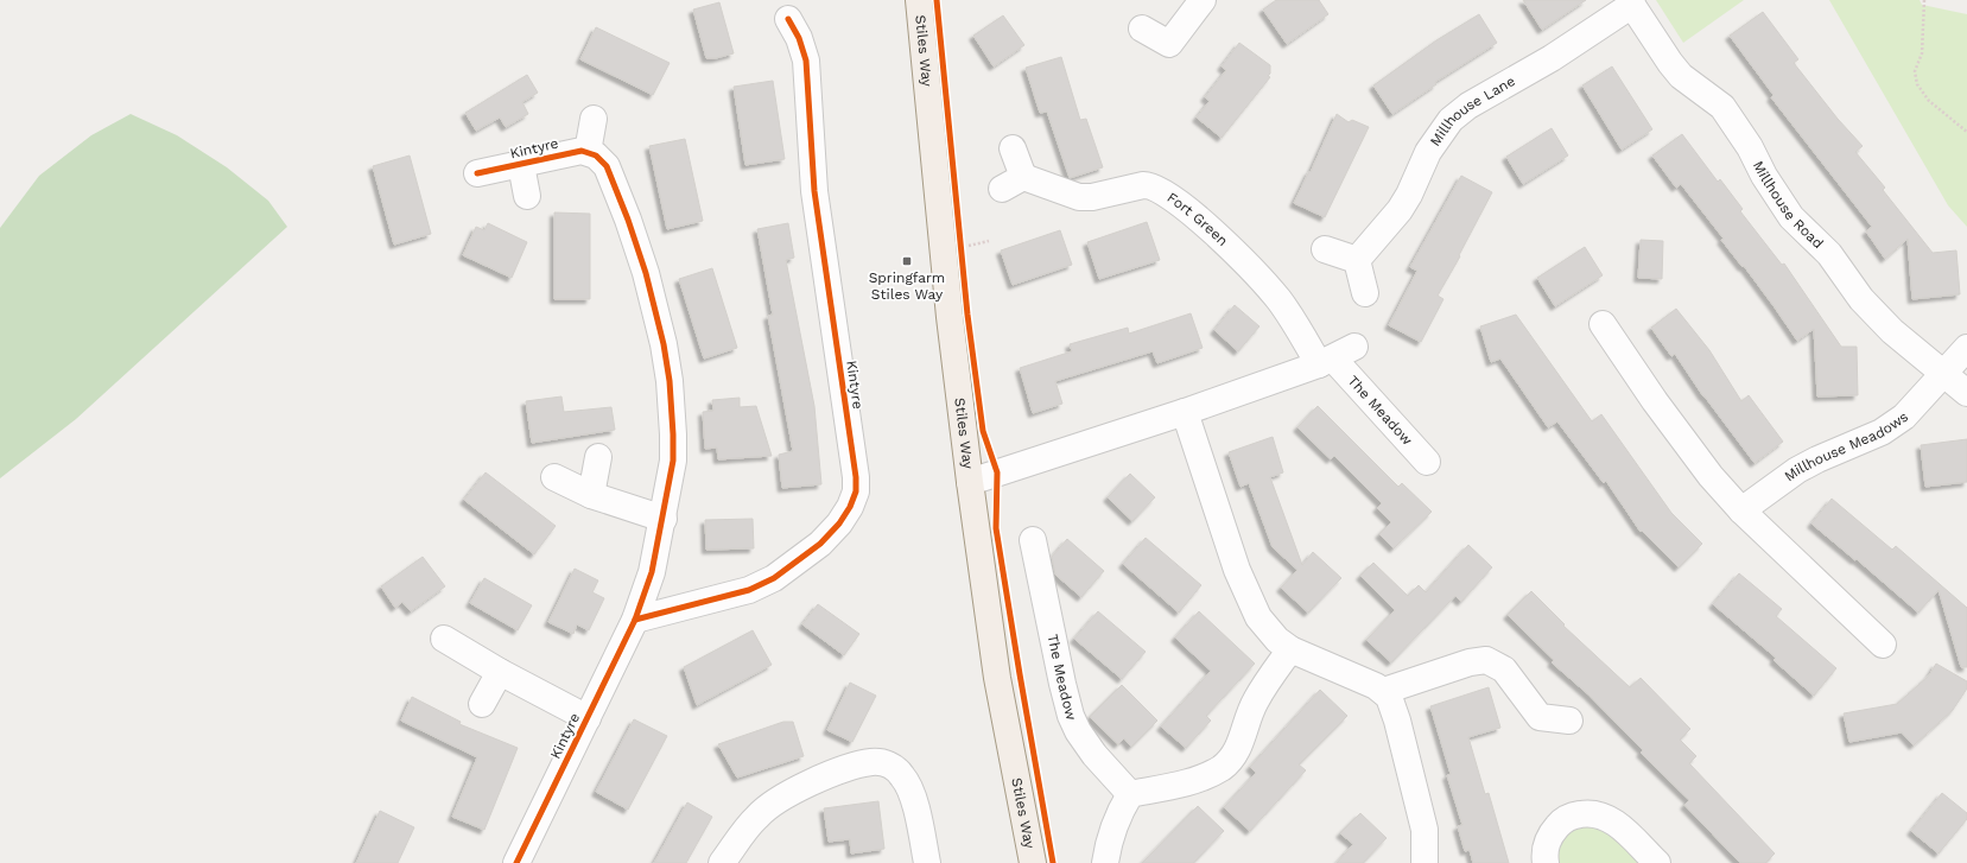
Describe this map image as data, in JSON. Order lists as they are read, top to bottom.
{
  "streets": {
    "main road": ["Stiles Way"],
    "street": [
      "Millhouse Lane",
      "Kintyre",
      "Millhouse Road",
      "Fort Green",
      "The Meadow",
      "Millhouse Meadows"
    ]
  },
  "crossings": [
    ["Millhouse Lane", "Millhouse Road"],
    ["Millhouse Road", "Millhouse Meadows"],
    ["Fort Green", "The Meadow"]
  ],
  "places": {
    "transit": ["Springfarm Stiles Way"]
  }
}
